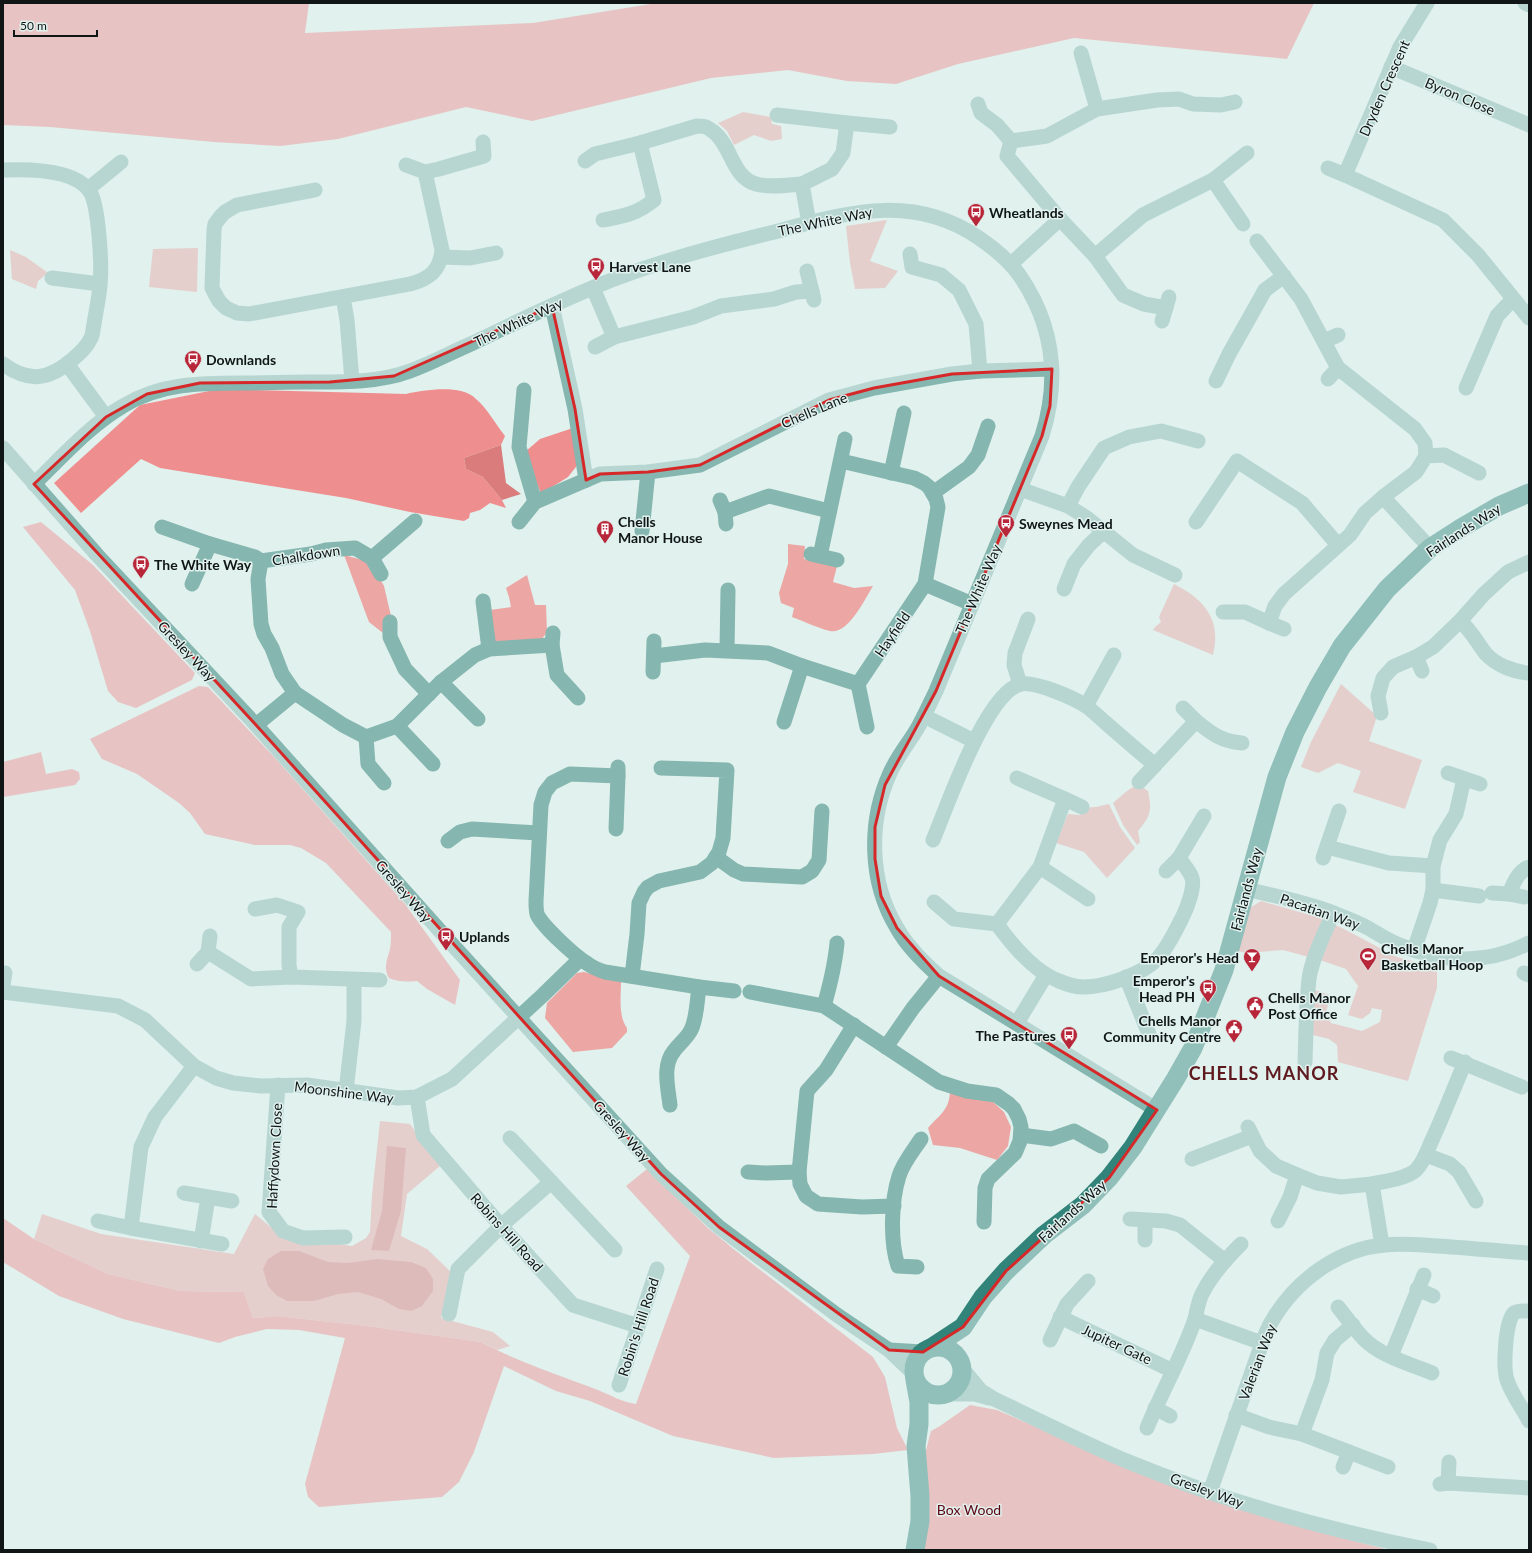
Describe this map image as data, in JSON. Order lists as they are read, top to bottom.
{
  "streets": {
    "main road": ["Fairlands Way"],
    "street": [
      "Dryden Crescent",
      "Byron Close",
      "The White Way",
      "Chells Lane",
      "Chalkdown",
      "Hayfield",
      "Gresley Way",
      "Pacatian Way",
      "Moonshine Way",
      "Haffydown Close",
      "Robins Hill Road",
      "Robin's Hill Road",
      "Jupiter Gate",
      "Valerian Way"
    ]
  },
  "crossings": [
    ["Dryden Crescent", "Byron Close"],
    ["The White Way", "Chells Lane"],
    ["The White Way", "Fairlands Way"],
    ["The White Way", "Gresley Way"],
    ["Fairlands Way", "Gresley Way"],
    ["Fairlands Way", "Pacatian Way"],
    ["Gresley Way", "Moonshine Way"],
    ["Gresley Way", "Valerian Way"],
    ["Moonshine Way", "Haffydown Close"],
    ["Moonshine Way", "Robins Hill Road"],
    ["Robins Hill Road", "Robin's Hill Road"]
  ],
  "districts": ["CHELLS MANOR"],
  "parks": ["Box Wood"],
  "places": {
    "bus stop": [
      "Wheatlands",
      "Harvest Lane",
      "Downlands",
      "Sweynes Mead",
      "The White Way",
      "Uplands",
      "Emperor's Head PH",
      "The Pastures"
    ],
    "building": ["Chells Manor House"],
    "sports": ["Chells Manor Basketball Hoop"],
    "bar": ["Emperor's Head"],
    "public building": ["Chells Manor Post Office", "Chells Manor Community Centre"]
  },
  "scale_bar": "50 m"
}
